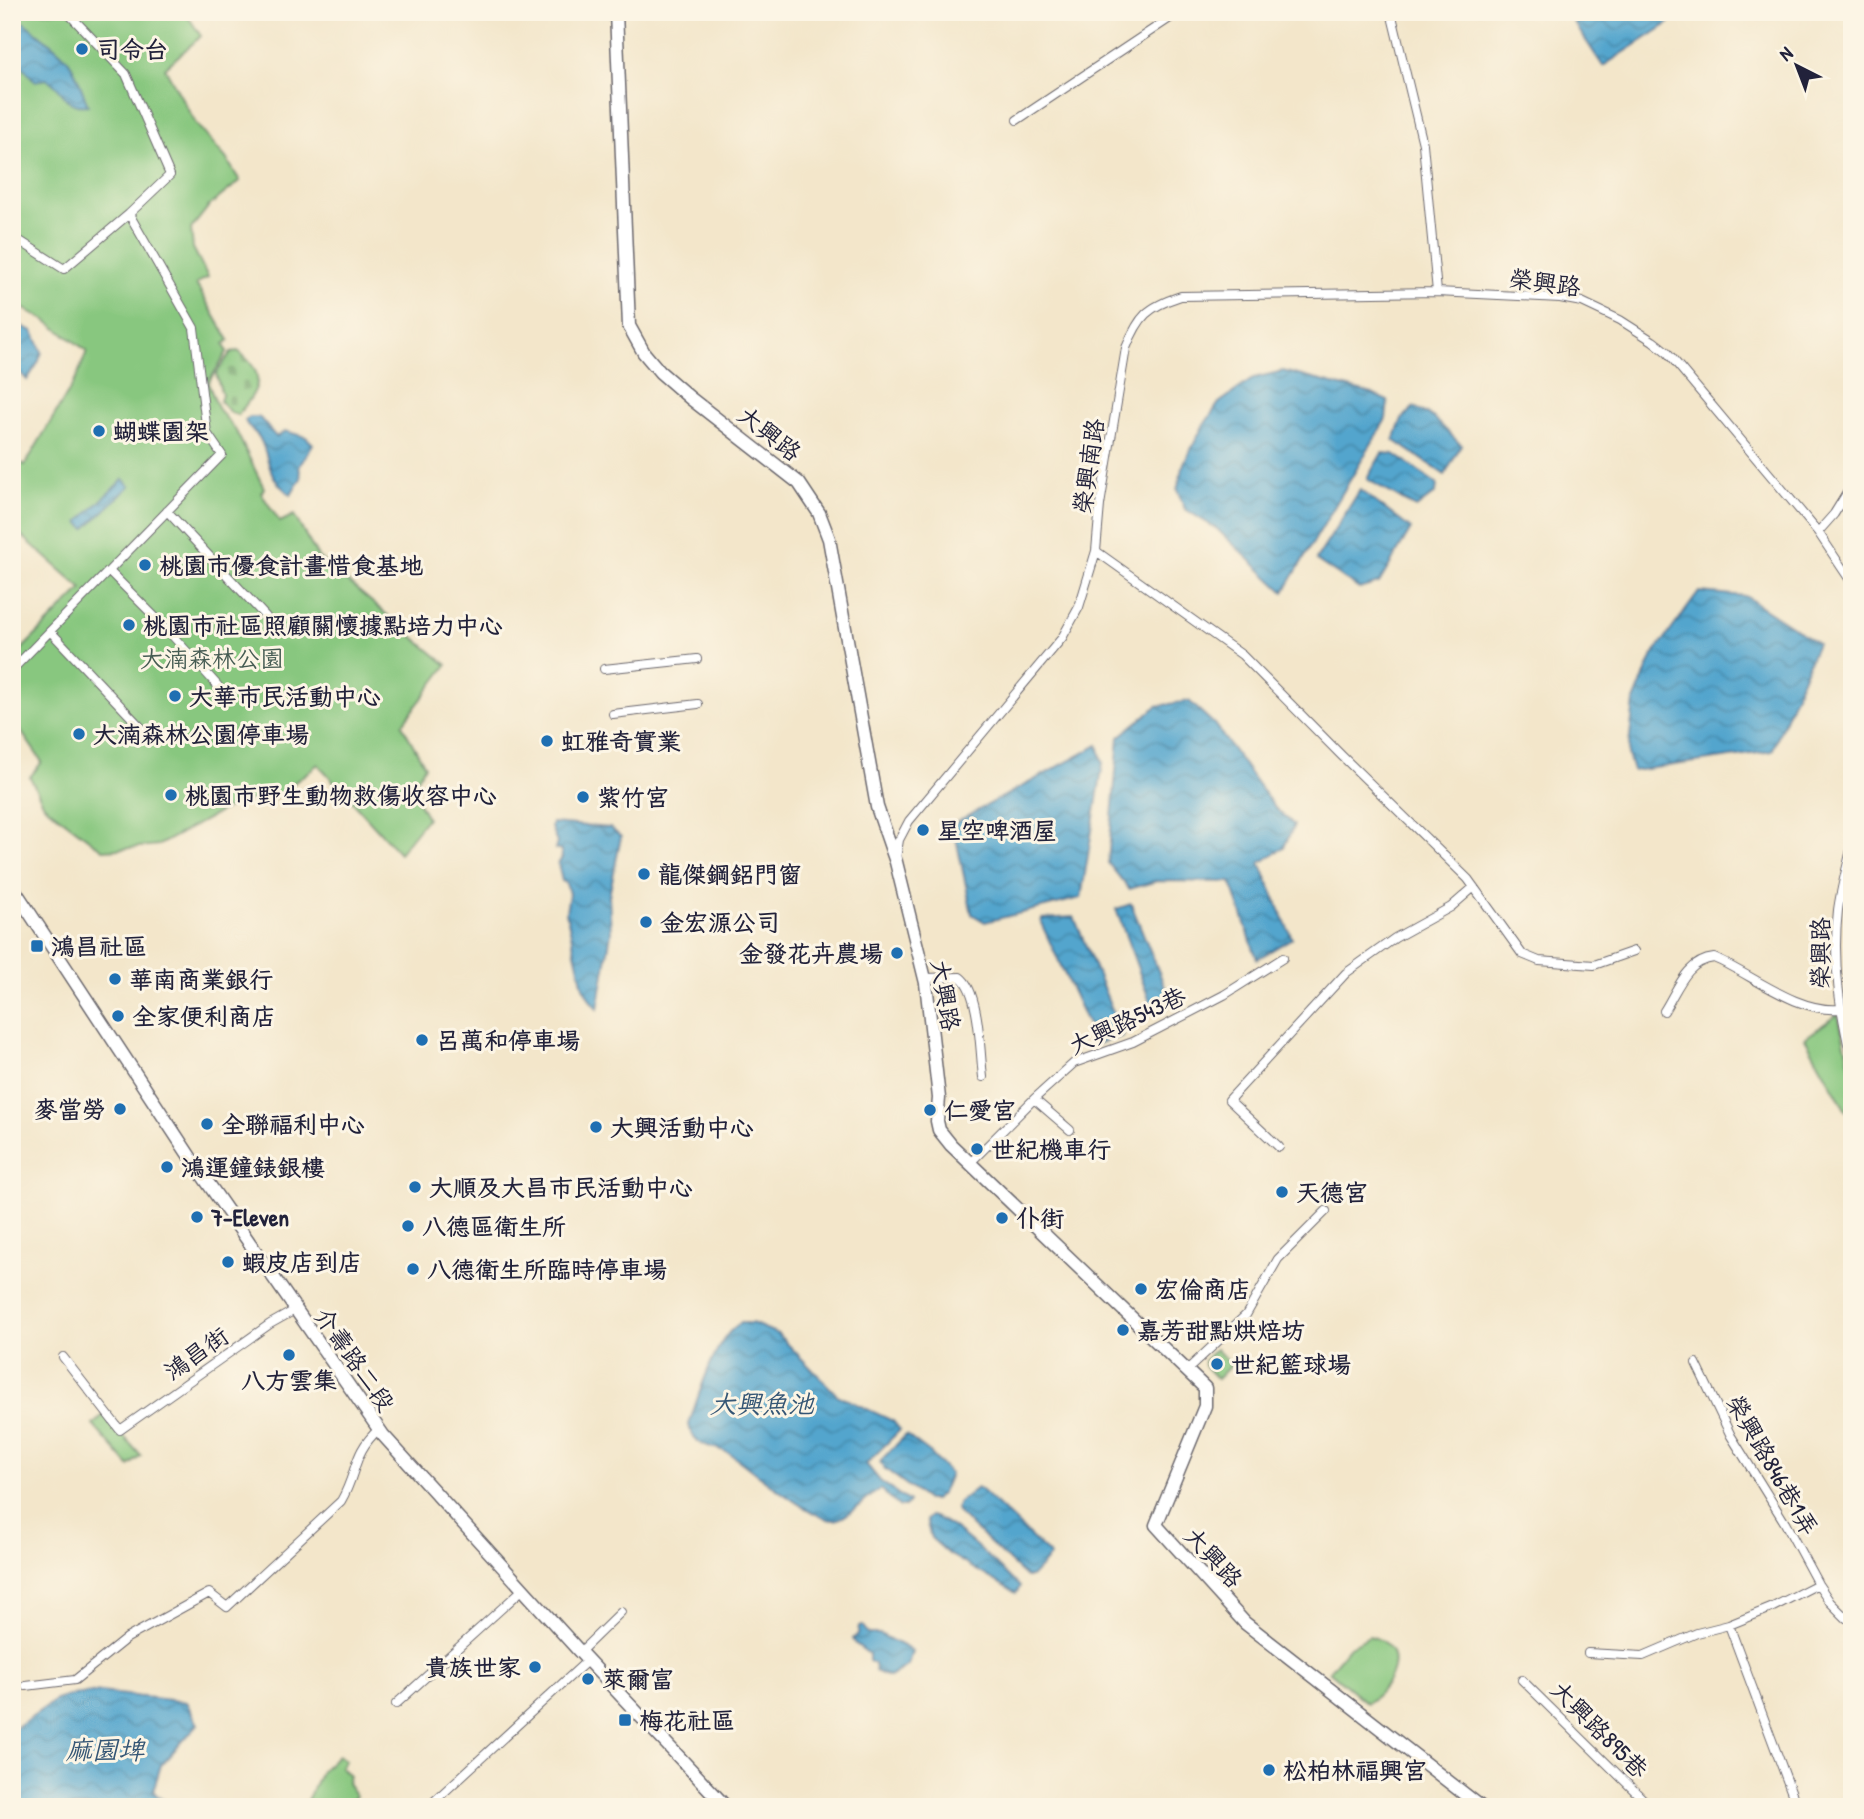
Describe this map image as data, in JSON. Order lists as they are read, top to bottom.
{
  "streets": {
    "street": [
      "榮興路",
      "大興路",
      "榮興南路",
      "大興路543巷",
      "鴻昌街",
      "介壽路二段",
      "榮興路846巷1弄",
      "大興路895巷"
    ]
  },
  "crossings": [
    ["榮興路", "榮興南路"],
    ["大興路", "榮興南路"],
    ["大興路", "大興路543巷"],
    ["鴻昌街", "介壽路二段"]
  ],
  "water": ["大興魚池", "麻園埤"],
  "parks": ["大湳森林公園"],
  "places": {
    "other": [
      "司令台",
      "蝴蝶園架",
      "桃園市優食計畫惜食基地",
      "桃園市社區照顧關懷據點培力中心",
      "大華市民活動中心",
      "大湳森林公園停車場",
      "虹雅奇實業",
      "桃園市野生動物救傷收容中心",
      "紫竹宮",
      "星空啤酒屋",
      "龍傑鋼鋁門窗",
      "金宏源公司",
      "金發花卉農場",
      "華南商業銀行",
      "全家便利商店",
      "呂萬和停車場",
      "麥當勞",
      "仁愛宮",
      "全聯福利中心",
      "大興活動中心",
      "世紀機車行",
      "鴻運鐘錶銀樓",
      "大順及大昌市民活動中心",
      "天德宮",
      "7-Eleven",
      "仆街",
      "八德區衛生所",
      "蝦皮店到店",
      "八德衛生所臨時停車場",
      "宏倫商店",
      "嘉芳甜點烘焙坊",
      "八方雲集",
      "世紀籃球場",
      "貴族世家",
      "萊爾富",
      "松柏林福興宮"
    ],
    "transit": ["鴻昌社區", "梅花社區"]
  },
  "north": "top left"
}
